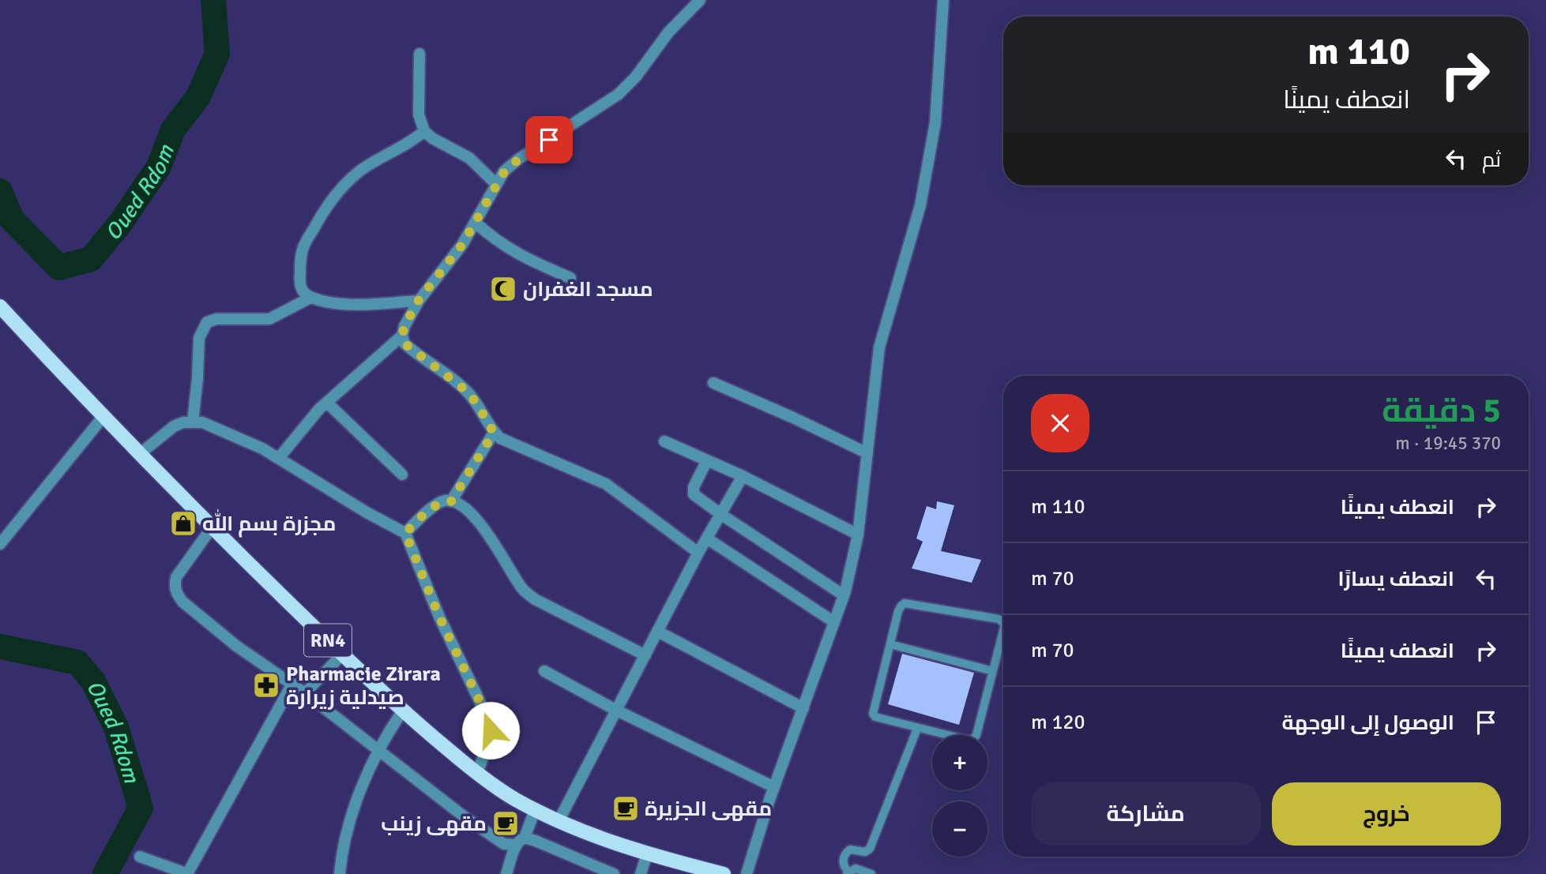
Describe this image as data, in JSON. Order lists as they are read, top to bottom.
{
  "streets": {
    "main road": ["RN4"]
  },
  "water": ["Oued Rdom"],
  "places": {
    "mosque": ["مسجد الغفران"],
    "shop": ["مجزرة بسم الله"],
    "pharmacy": ["Pharmacie Zirara صيدلية زيرارة"],
    "cafe": ["مقهى الجزيرة", "مقهى زينب"]
  },
  "page": {
    "turn": ["110 m", "انعطف يمينًا"],
    "then": "ثم",
    "heading": ["5 دقيقة", "370 m · 19:45"],
    "list": [
      {
        "name": "انعطف يمينًا",
        "value": "110 m"
      },
      {
        "name": "انعطف يسارًا",
        "value": "70 m"
      },
      {
        "name": "انعطف يمينًا",
        "value": "70 m"
      },
      {
        "name": "الوصول إلى الوجهة",
        "value": "120 m"
      }
    ],
    "map_buttons": ["+", "−"],
    "buttons": ["خروج", "مشاركة"]
  }
}
